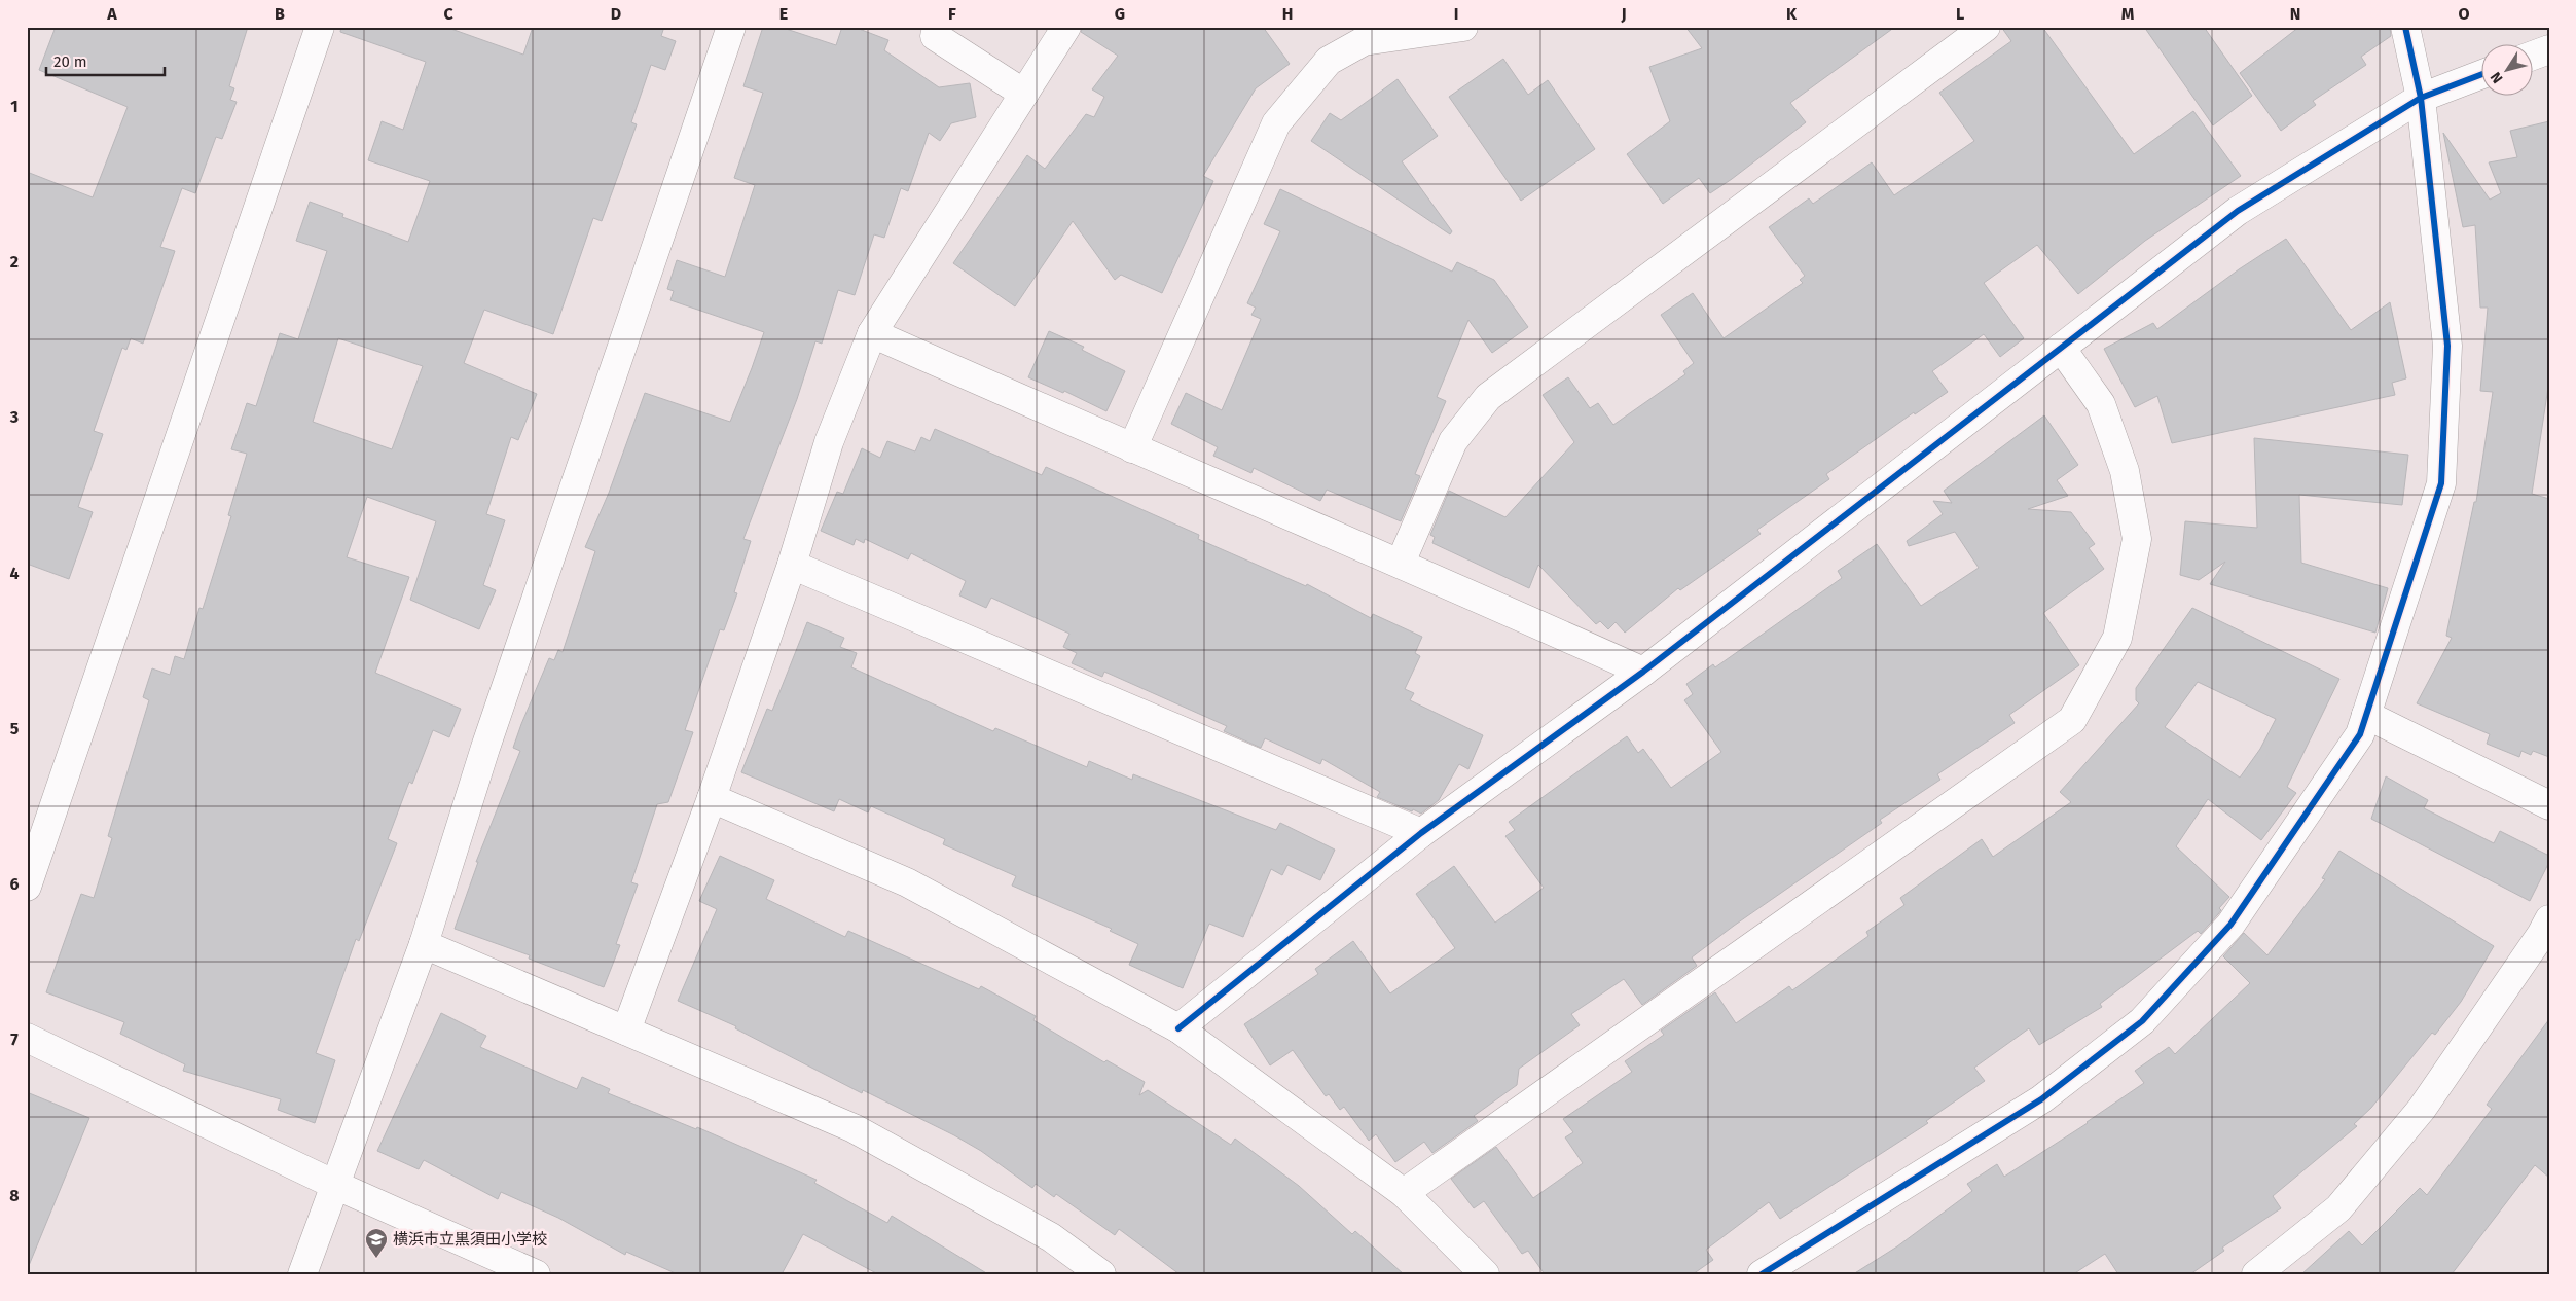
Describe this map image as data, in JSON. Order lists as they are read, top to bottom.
{
  "places": {
    "school or university": ["横浜市立黒須田小学校"]
  },
  "scale_bar": "20 m",
  "north": "bottom left",
  "grid": {
    "columns": [
      "A",
      "B",
      "C",
      "D",
      "E",
      "F",
      "G",
      "H",
      "I",
      "J",
      "K",
      "L",
      "M",
      "N",
      "O"
    ],
    "rows": [
      "1",
      "2",
      "3",
      "4",
      "5",
      "6",
      "7",
      "8"
    ]
  }
}
